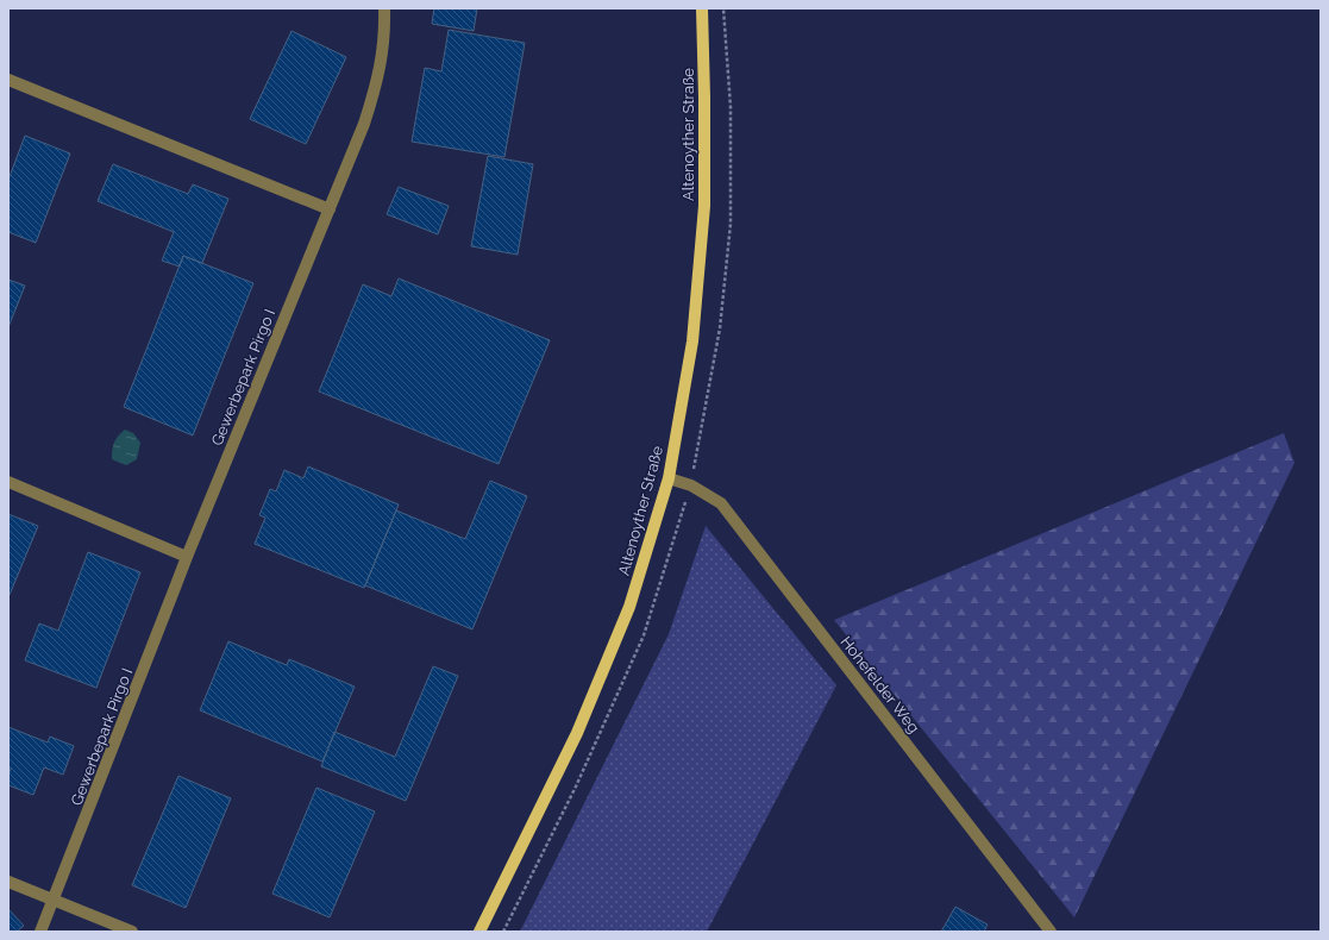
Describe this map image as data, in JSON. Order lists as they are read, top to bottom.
{
  "streets": {
    "main road": ["Altenoyther Straße"],
    "street": ["Gewerbepark Pirgo I", "Hohefelder Weg"]
  },
  "crossings": [
    ["Altenoyther Straße", "Hohefelder Weg"]
  ]
}
